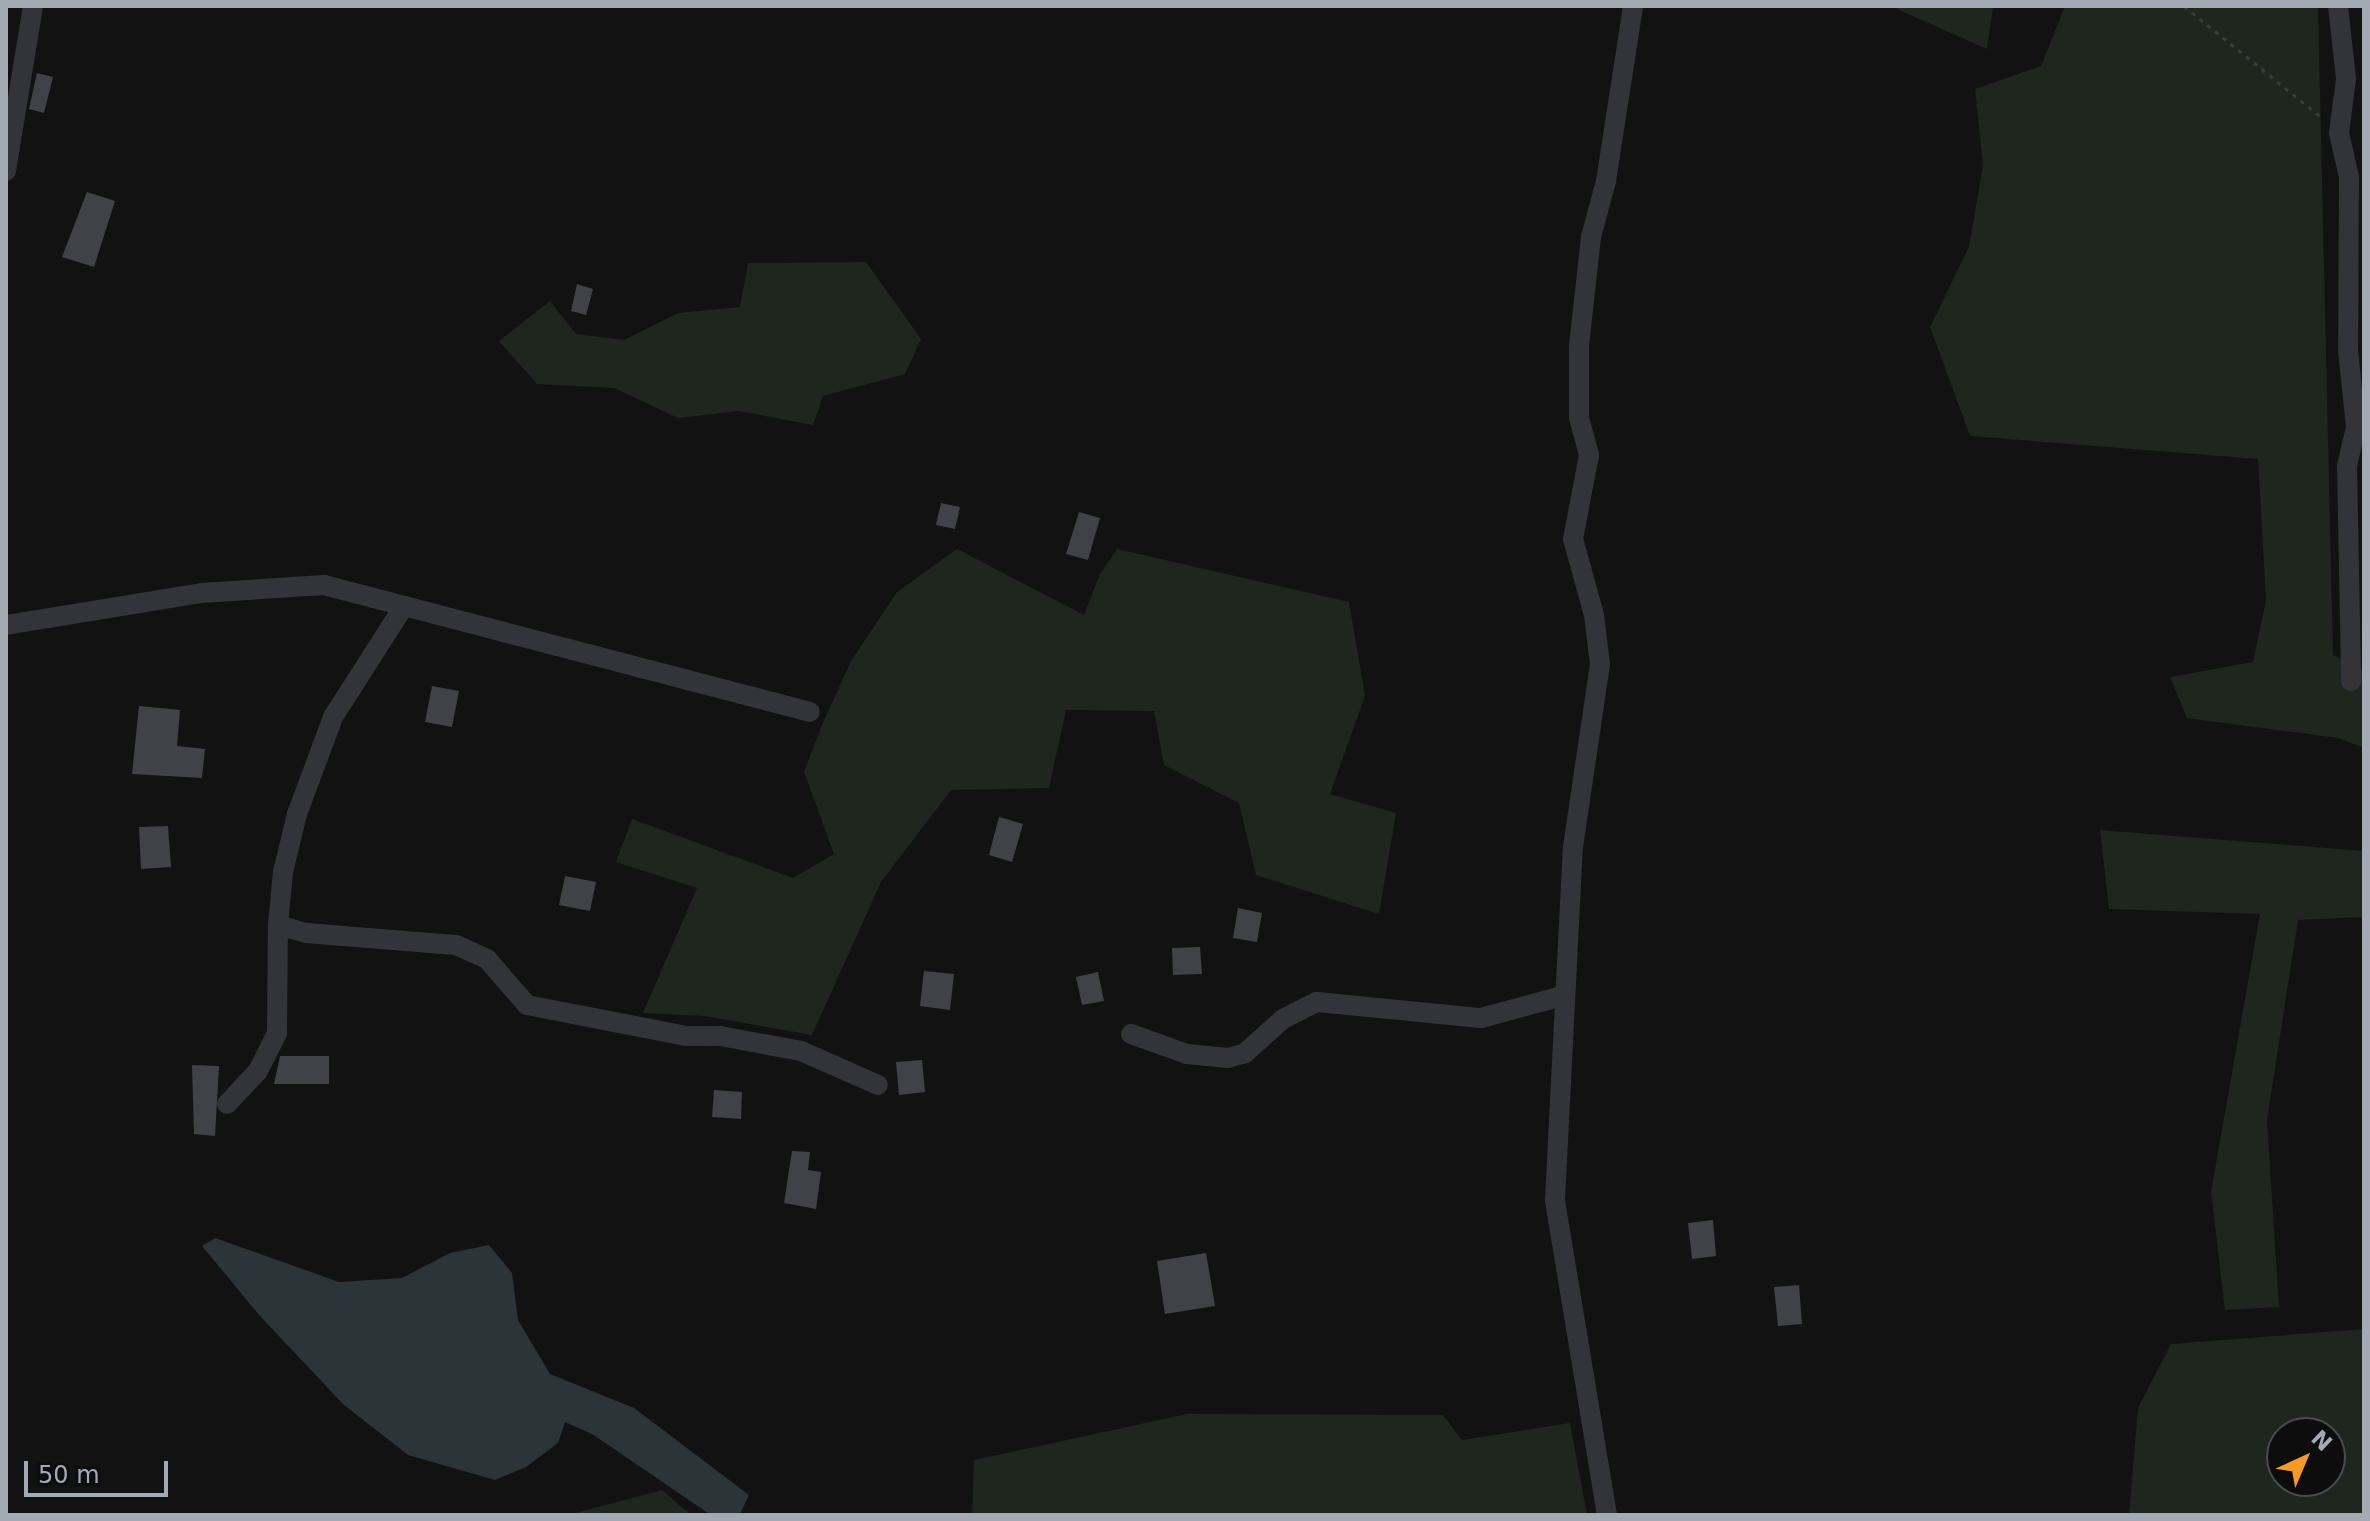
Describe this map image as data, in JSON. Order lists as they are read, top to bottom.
{
  "scale_bar": "50 m",
  "north": "top right"
}
